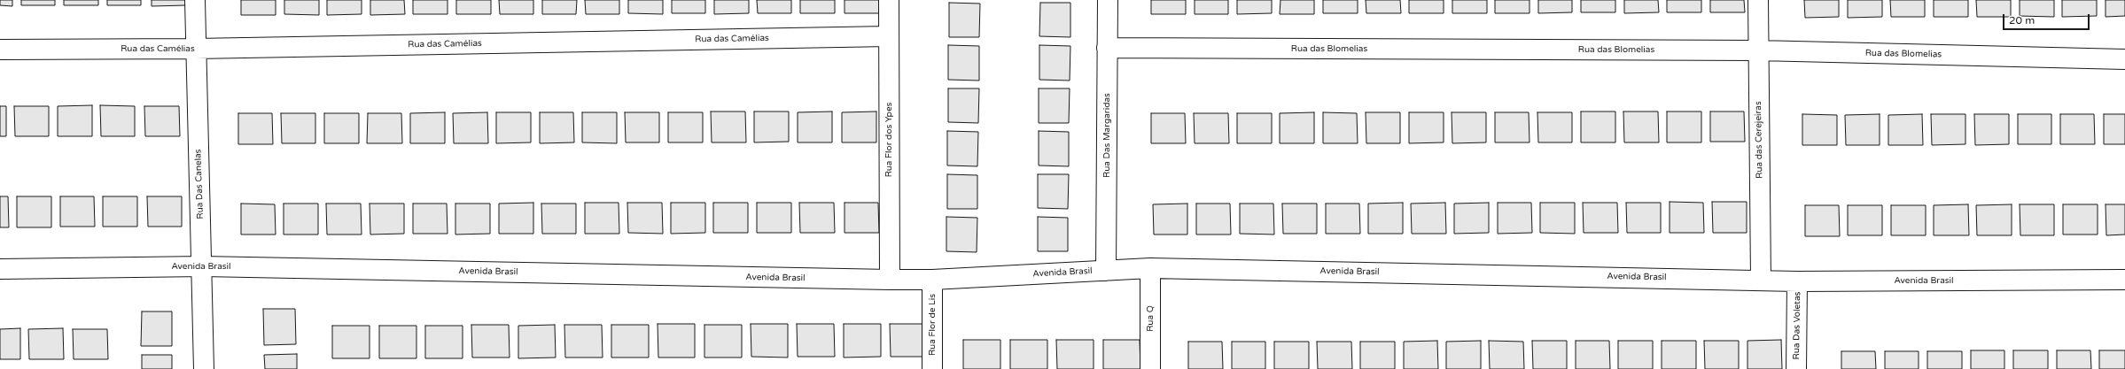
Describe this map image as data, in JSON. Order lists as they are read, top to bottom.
{
  "streets": {
    "street": [
      "Rua das Camélias",
      "Rua das Blomelias",
      "Rua Das Margaridas",
      "Rua Flor dos Ypes",
      "Rua das Cerejeiras",
      "Rua Das Canelas",
      "Avenida Brasil",
      "Rua Q",
      "Rua Flor de Lis",
      "Rua Das Voletas"
    ]
  },
  "crossings": [
    ["Rua das Camélias", "Rua Flor dos Ypes"],
    ["Rua das Camélias", "Rua Das Canelas"],
    ["Rua das Blomelias", "Rua Das Margaridas"],
    ["Rua das Blomelias", "Rua das Cerejeiras"],
    ["Rua Das Margaridas", "Avenida Brasil"],
    ["Rua Flor dos Ypes", "Avenida Brasil"],
    ["Rua das Cerejeiras", "Avenida Brasil"],
    ["Rua Das Canelas", "Avenida Brasil"],
    ["Avenida Brasil", "Rua Q"],
    ["Avenida Brasil", "Rua Flor de Lis"],
    ["Avenida Brasil", "Rua Das Voletas"]
  ],
  "scale_bar": "20 m"
}
